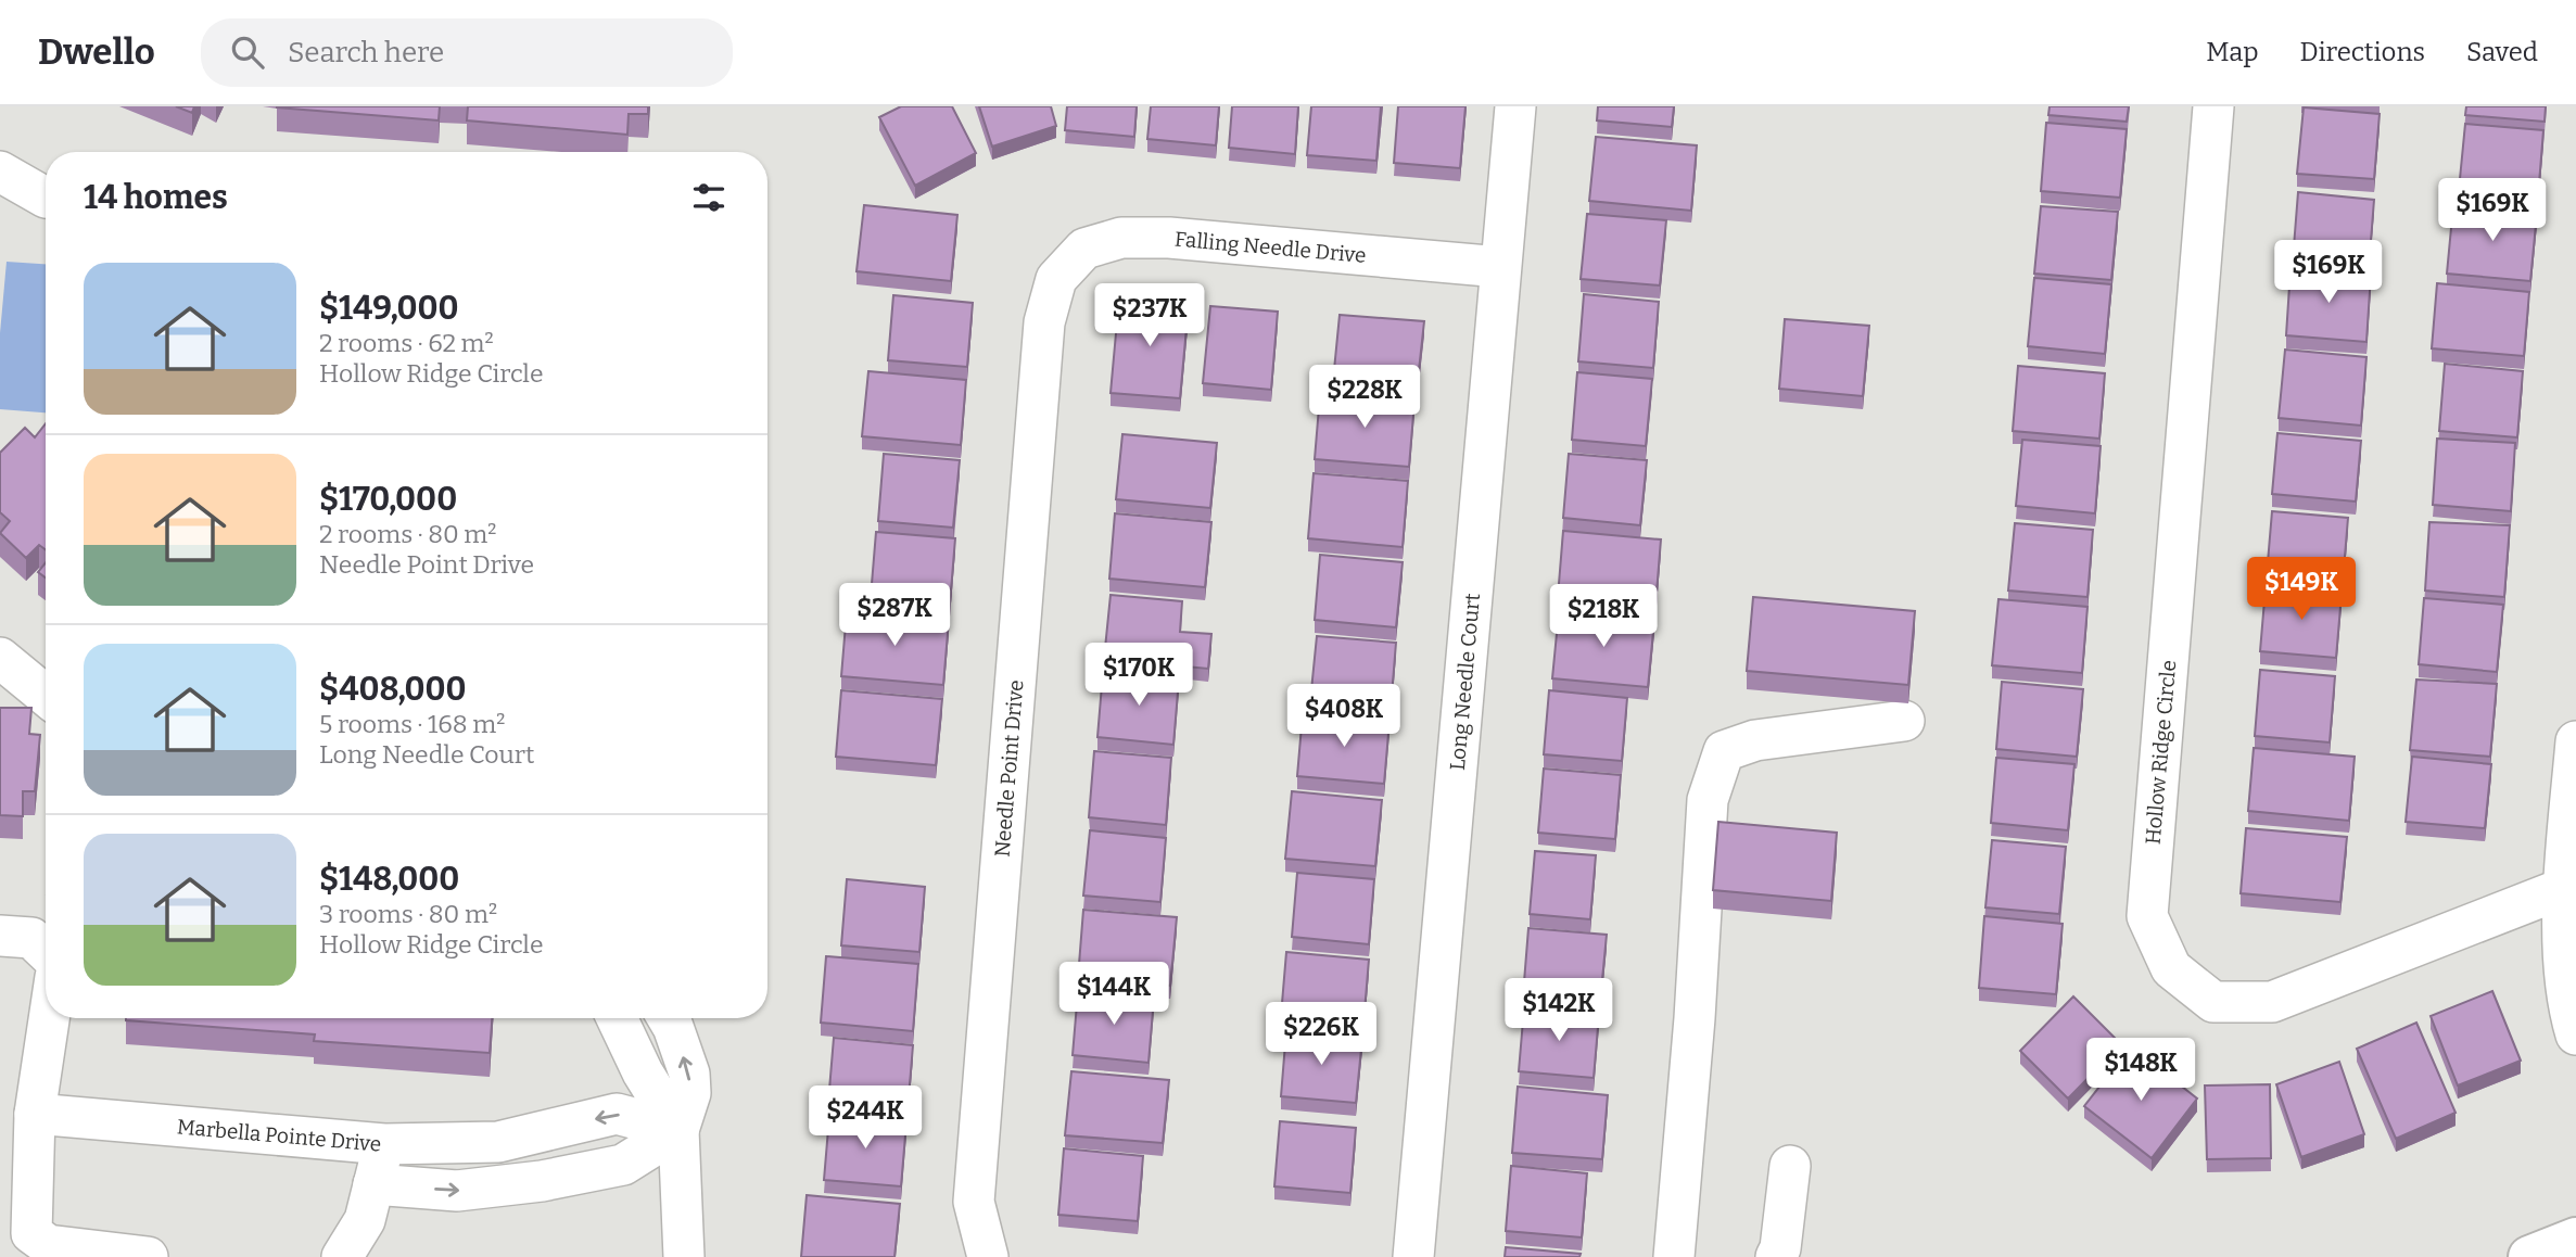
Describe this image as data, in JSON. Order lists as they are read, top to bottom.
{
  "streets": {
    "street": [
      "Falling Needle Drive",
      "Long Needle Court",
      "Hollow Ridge Circle",
      "Needle Point Drive",
      "Marbella Pointe Drive"
    ]
  },
  "crossings": [
    ["Falling Needle Drive", "Long Needle Court"],
    ["Falling Needle Drive", "Needle Point Drive"]
  ],
  "page": {
    "header": "Dwello",
    "search": "Search here",
    "nav": ["Map", "Directions", "Saved"],
    "heading": "14 homes",
    "price": [
      "$169K",
      "$169K",
      "$237K",
      "$228K",
      "$149K",
      "$287K",
      "$218K",
      "$170K",
      "$408K",
      "$144K",
      "$142K",
      "$226K",
      "$148K",
      "$244K"
    ],
    "list": [
      {
        "name": "$149,000",
        "note": "2 rooms · 62 m² · Hollow Ridge Circle"
      },
      {
        "name": "$170,000",
        "note": "2 rooms · 80 m² · Needle Point Drive"
      },
      {
        "name": "$408,000",
        "note": "5 rooms · 168 m² · Long Needle Court"
      },
      {
        "name": "$148,000",
        "note": "3 rooms · 80 m² · Hollow Ridge Circle"
      }
    ]
  }
}
